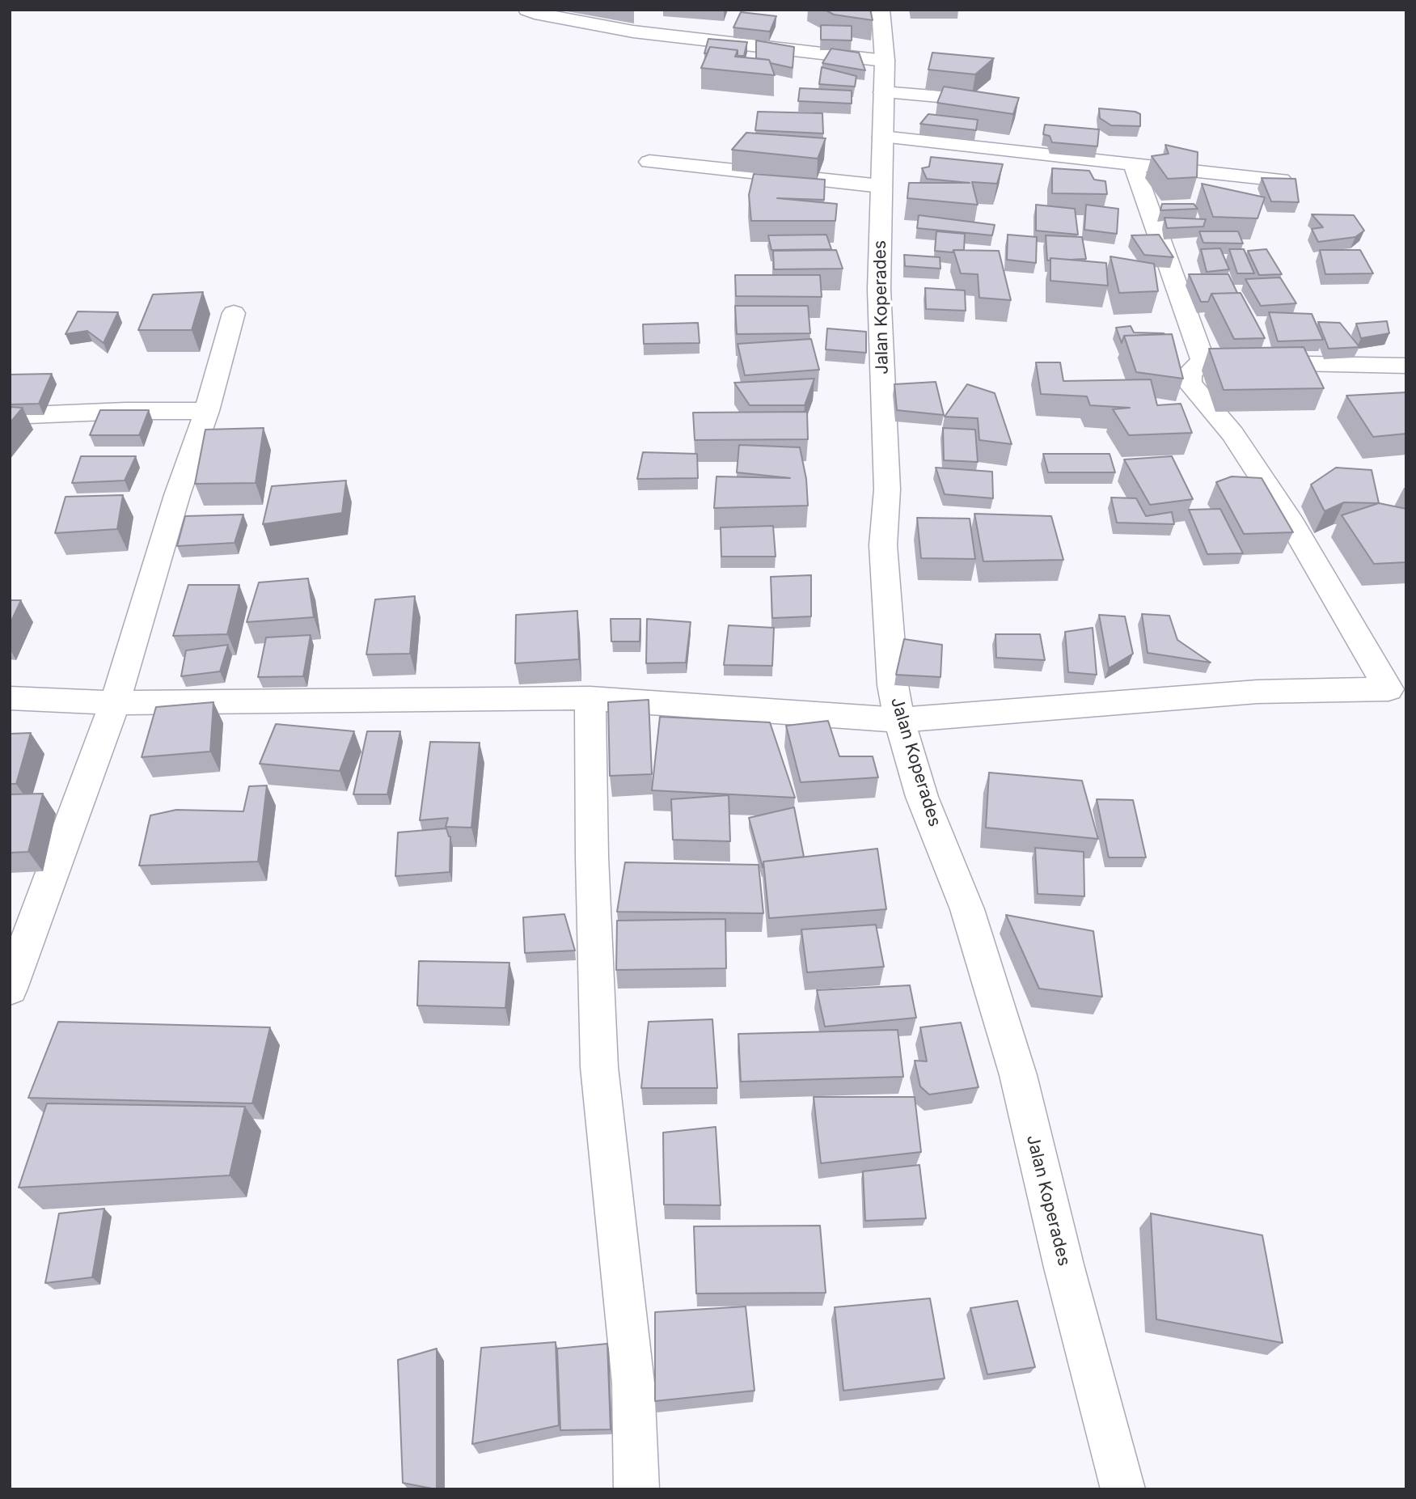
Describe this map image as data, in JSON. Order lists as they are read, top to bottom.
{
  "streets": {
    "street": ["Jalan Koperades"]
  }
}
